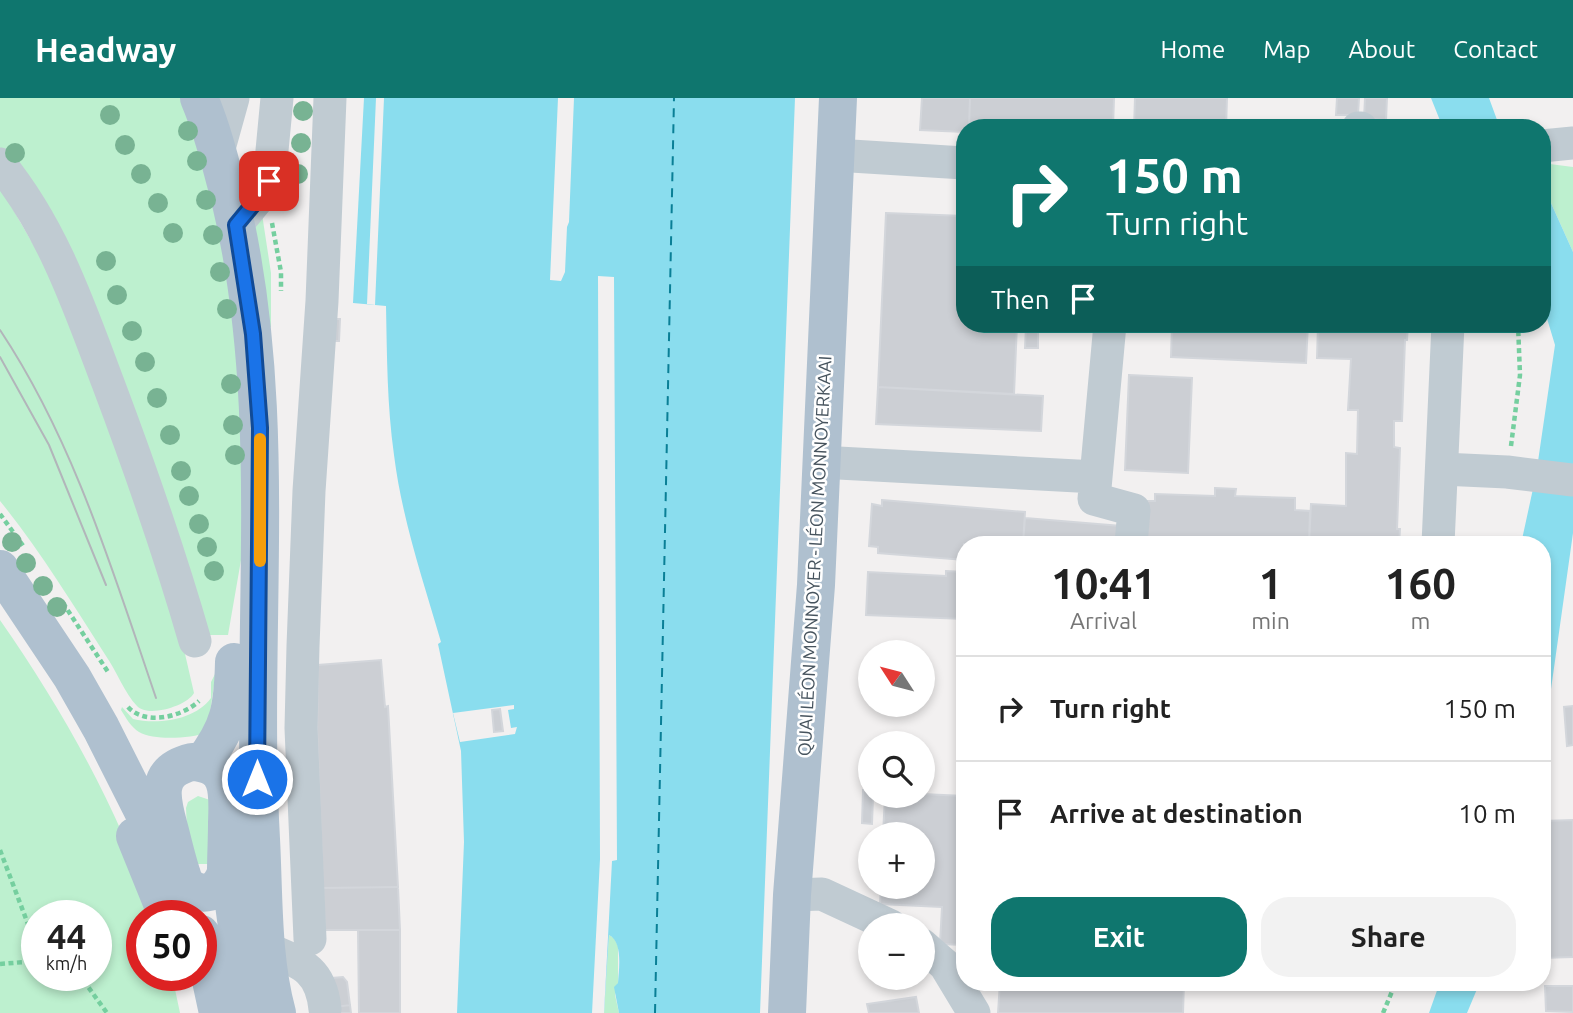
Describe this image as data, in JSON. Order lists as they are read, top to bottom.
{
  "streets": {
    "main road": ["QUAI LÉON MONNOYER - LÉON MONNOYERKAAI"]
  },
  "north": "top left",
  "page": {
    "header": "Headway",
    "nav": [
      "Home",
      "Map",
      "About",
      "Contact"
    ],
    "turn": ["150 m", "Turn right"],
    "then": "Then",
    "eta": [
      "10:41",
      "Arrival",
      "1",
      "min",
      "160",
      "m"
    ],
    "map_buttons": ["+", "−"],
    "list": [
      {
        "name": "Turn right",
        "value": "150 m"
      },
      {
        "name": "Arrive at destination",
        "value": "10 m"
      }
    ],
    "buttons": ["Exit", "Share"],
    "speed": "44 km/h",
    "limit": "50"
  }
}
